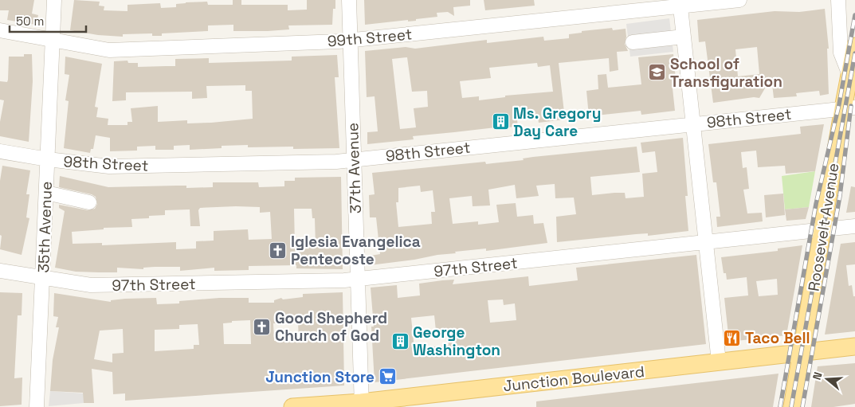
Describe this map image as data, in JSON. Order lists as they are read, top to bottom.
{
  "streets": {
    "main road": ["Roosevelt Avenue", "Junction Boulevard"],
    "street": [
      "99th Street",
      "98th Street",
      "37th Avenue",
      "35th Avenue",
      "97th Street"
    ]
  },
  "crossings": [
    ["99th Street", "37th Avenue"],
    ["99th Street", "35th Avenue"],
    ["98th Street", "37th Avenue"],
    ["98th Street", "35th Avenue"],
    ["98th Street", "Roosevelt Avenue"],
    ["37th Avenue", "97th Street"],
    ["37th Avenue", "Junction Boulevard"],
    ["35th Avenue", "97th Street"],
    ["Roosevelt Avenue", "97th Street"],
    ["Roosevelt Avenue", "Junction Boulevard"]
  ],
  "places": {
    "school or university": ["School of Transfiguration"],
    "building": ["Ms. Gregory Day Care", "George Washington"],
    "church": ["Iglesia Evangelica Pentecoste", "Good Shepherd Church of God"],
    "restaurant": ["Taco Bell"],
    "supermarket": ["Junction Store"]
  },
  "scale_bar": "50 m",
  "north": "left"
}
